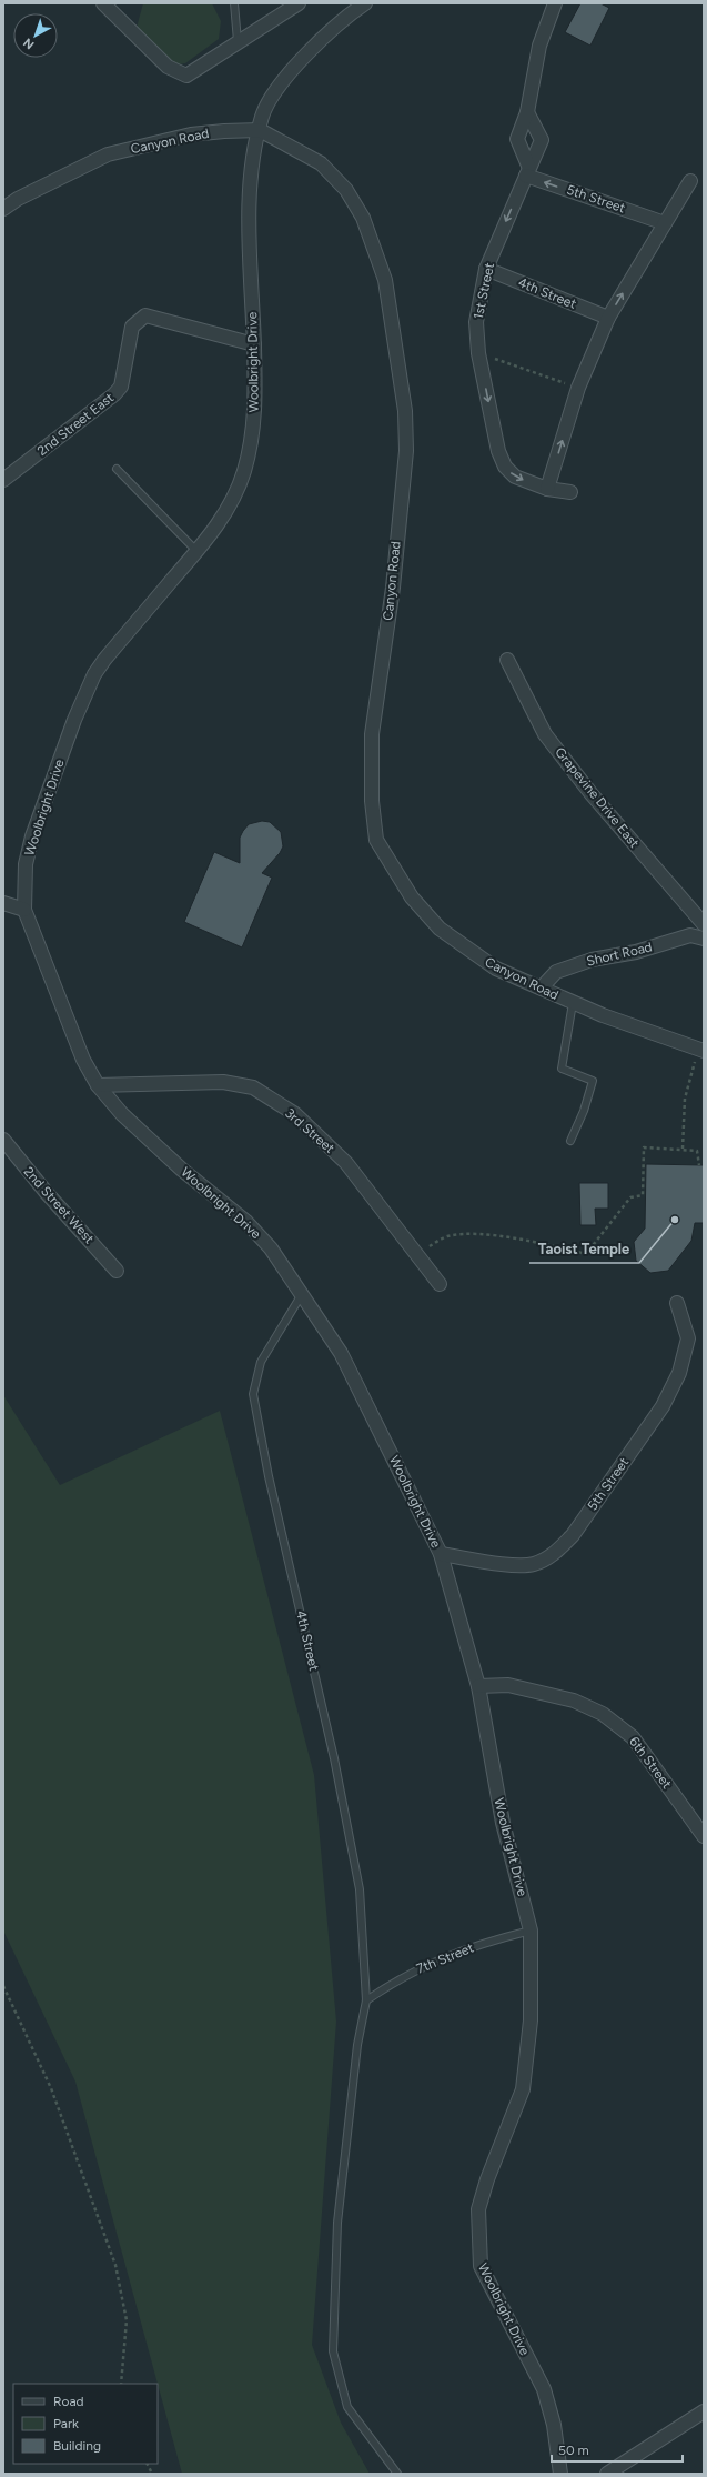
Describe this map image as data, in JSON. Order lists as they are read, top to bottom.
{
  "streets": {
    "street": [
      "Canyon Road",
      "5th Street",
      "1st Street",
      "4th Street",
      "Woolbright Drive",
      "2nd Street East",
      "Grapevine Drive East",
      "Short Road",
      "3rd Street",
      "2nd Street West",
      "6th Street"
    ],
    "lane": ["7th Street"]
  },
  "crossings": [
    ["Canyon Road", "Woolbright Drive"],
    ["Canyon Road", "Short Road"],
    ["5th Street", "1st Street"],
    ["5th Street", "Woolbright Drive"],
    ["1st Street", "4th Street"],
    ["4th Street", "Woolbright Drive"],
    ["4th Street", "7th Street"],
    ["Woolbright Drive", "2nd Street East"],
    ["Woolbright Drive", "3rd Street"],
    ["Woolbright Drive", "6th Street"],
    ["Woolbright Drive", "7th Street"]
  ],
  "places": ["Taoist Temple"],
  "legend": ["Road", "Park", "Building"],
  "scale_bar": "50 m",
  "north": "bottom left"
}
